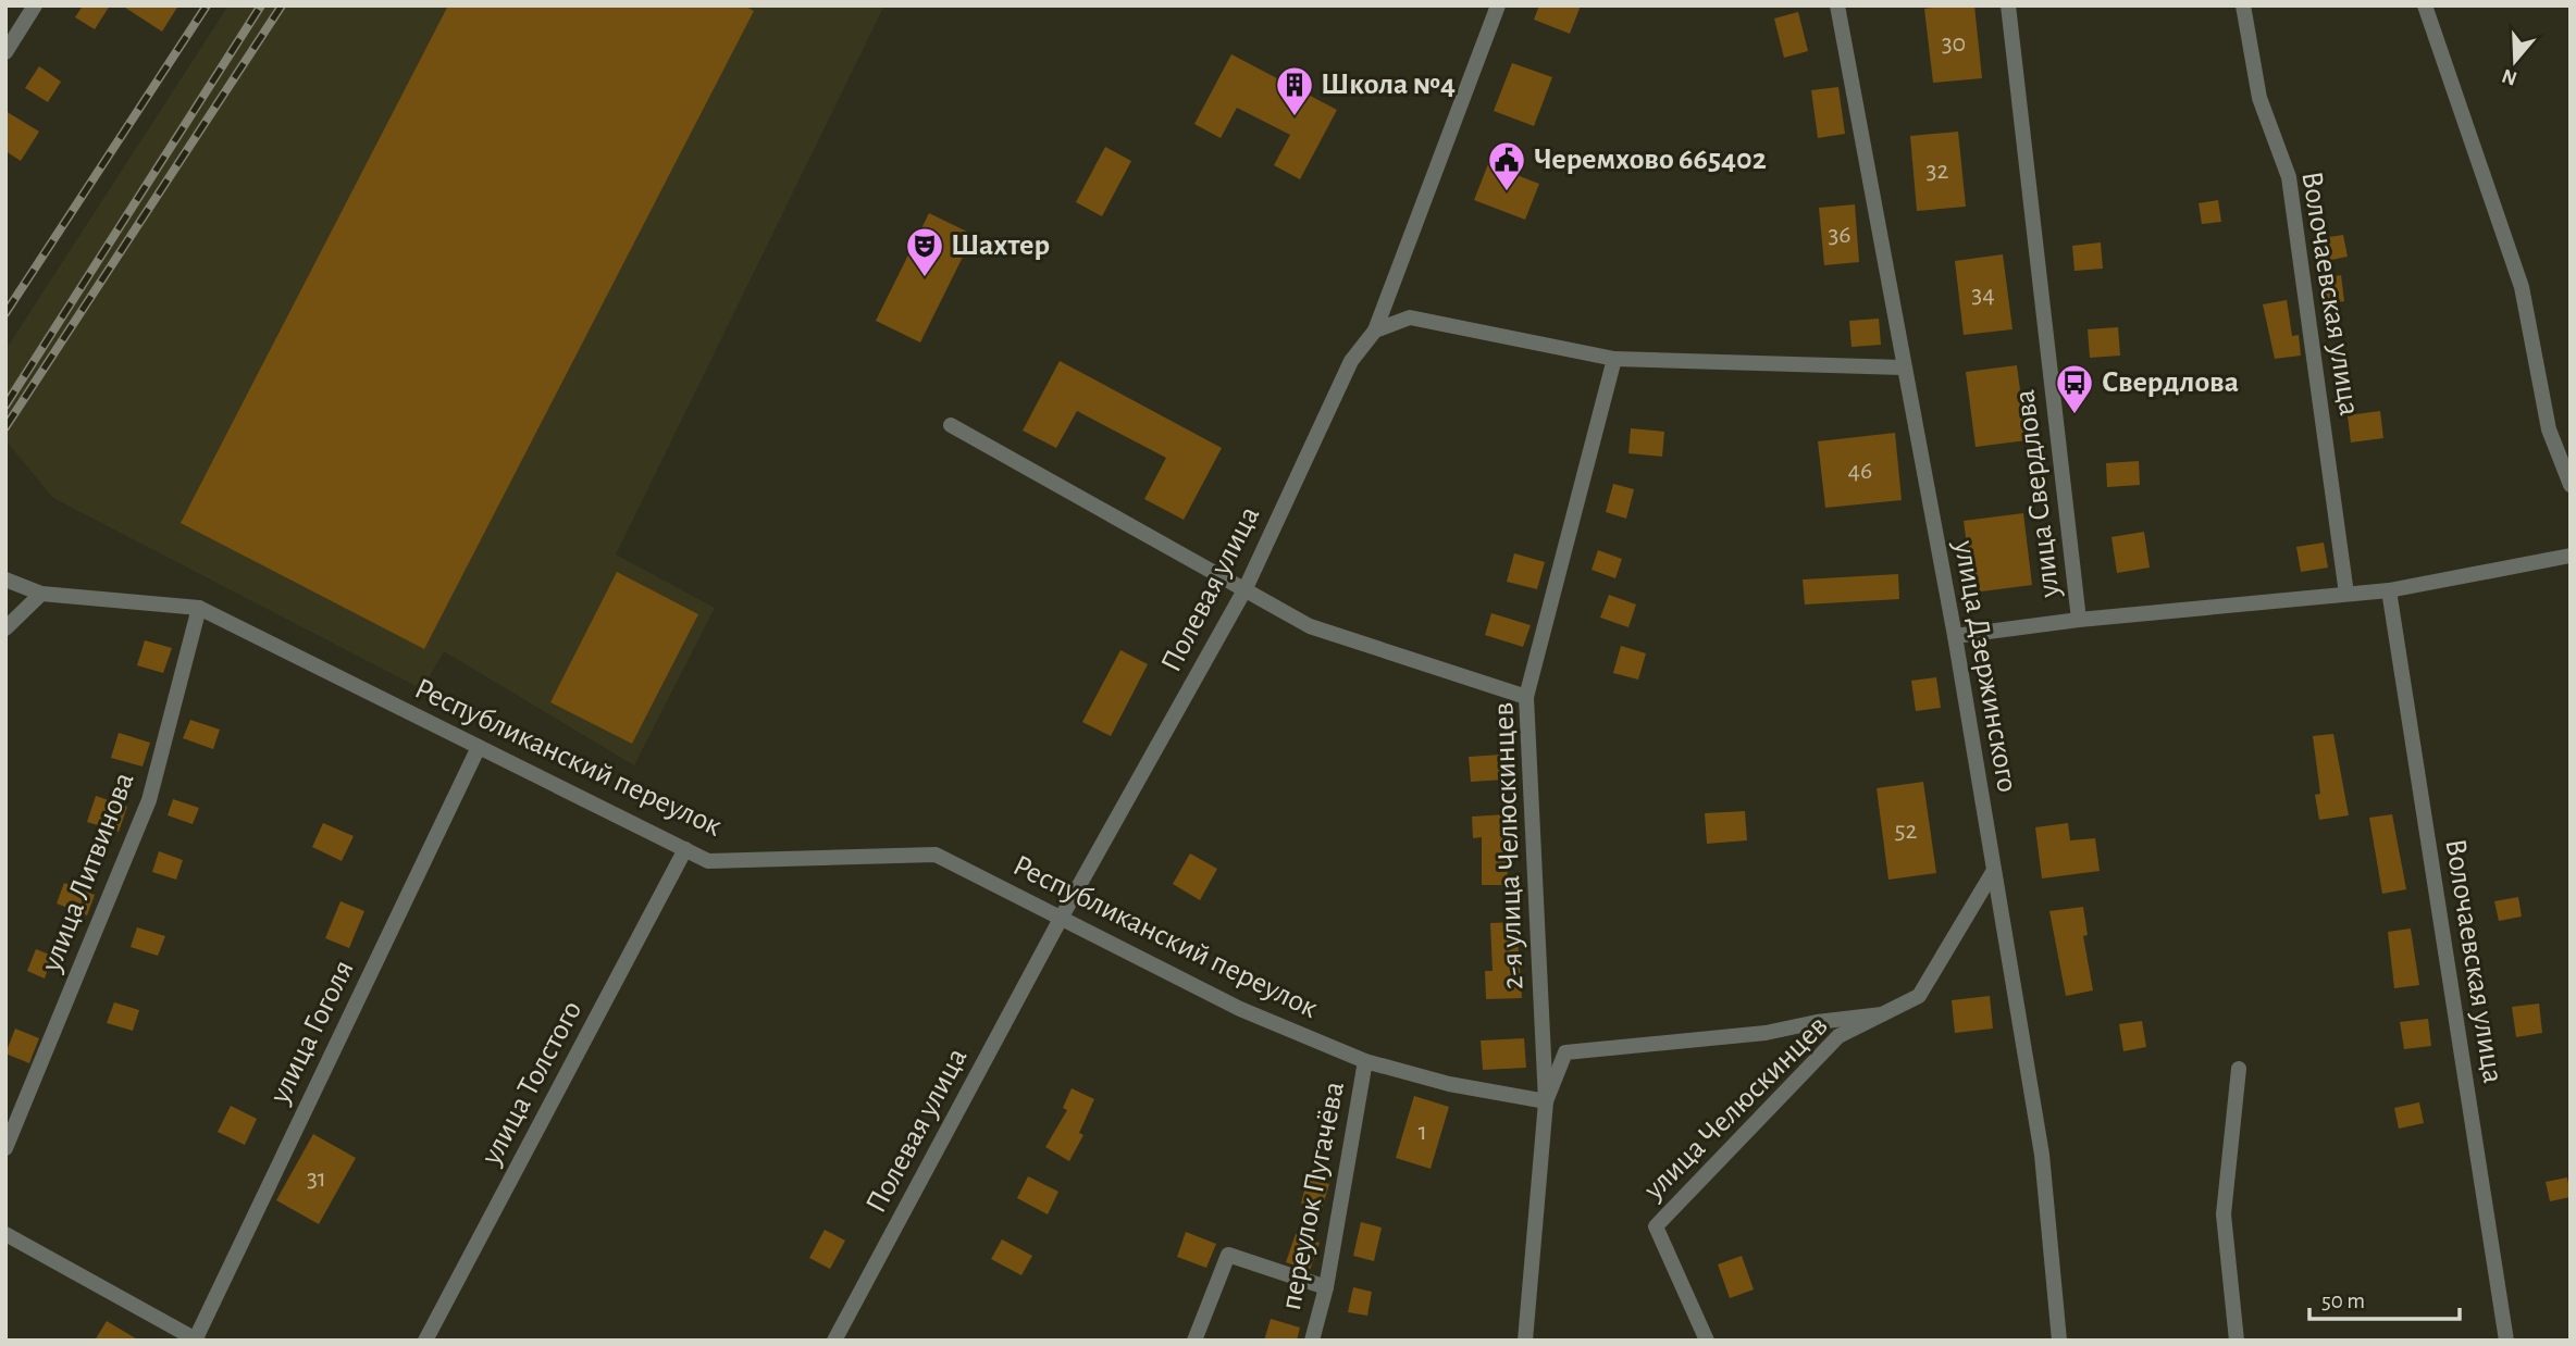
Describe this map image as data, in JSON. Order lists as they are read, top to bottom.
{
  "streets": {
    "street": [
      "Волочаевская улица",
      "улица Свердлова",
      "Полевая улица",
      "улица Дзержинского",
      "Республиканский переулок",
      "2-я улица Челюскинцев",
      "улица Литвинова",
      "улица Гоголя",
      "улица Толстого",
      "улица Челюскинцев",
      "переулок Пугачёва"
    ]
  },
  "crossings": [
    ["Волочаевская улица", "улица Свердлова"],
    ["Полевая улица", "Республиканский переулок"],
    ["улица Дзержинского", "улица Челюскинцев"],
    ["Республиканский переулок", "2-я улица Челюскинцев"],
    ["Республиканский переулок", "улица Литвинова"],
    ["Республиканский переулок", "улица Гоголя"],
    ["Республиканский переулок", "улица Толстого"],
    ["Республиканский переулок", "переулок Пугачёва"]
  ],
  "places": {
    "building": ["Школа №4"],
    "public building": ["Черемхово 665402"],
    "theatre": ["Шахтер"],
    "bus stop": ["Свердлова"]
  },
  "house_numbers": [
    "30",
    "32",
    "36",
    "34",
    "46",
    "52",
    "1",
    "31"
  ],
  "scale_bar": "50 m",
  "north": "bottom"
}
